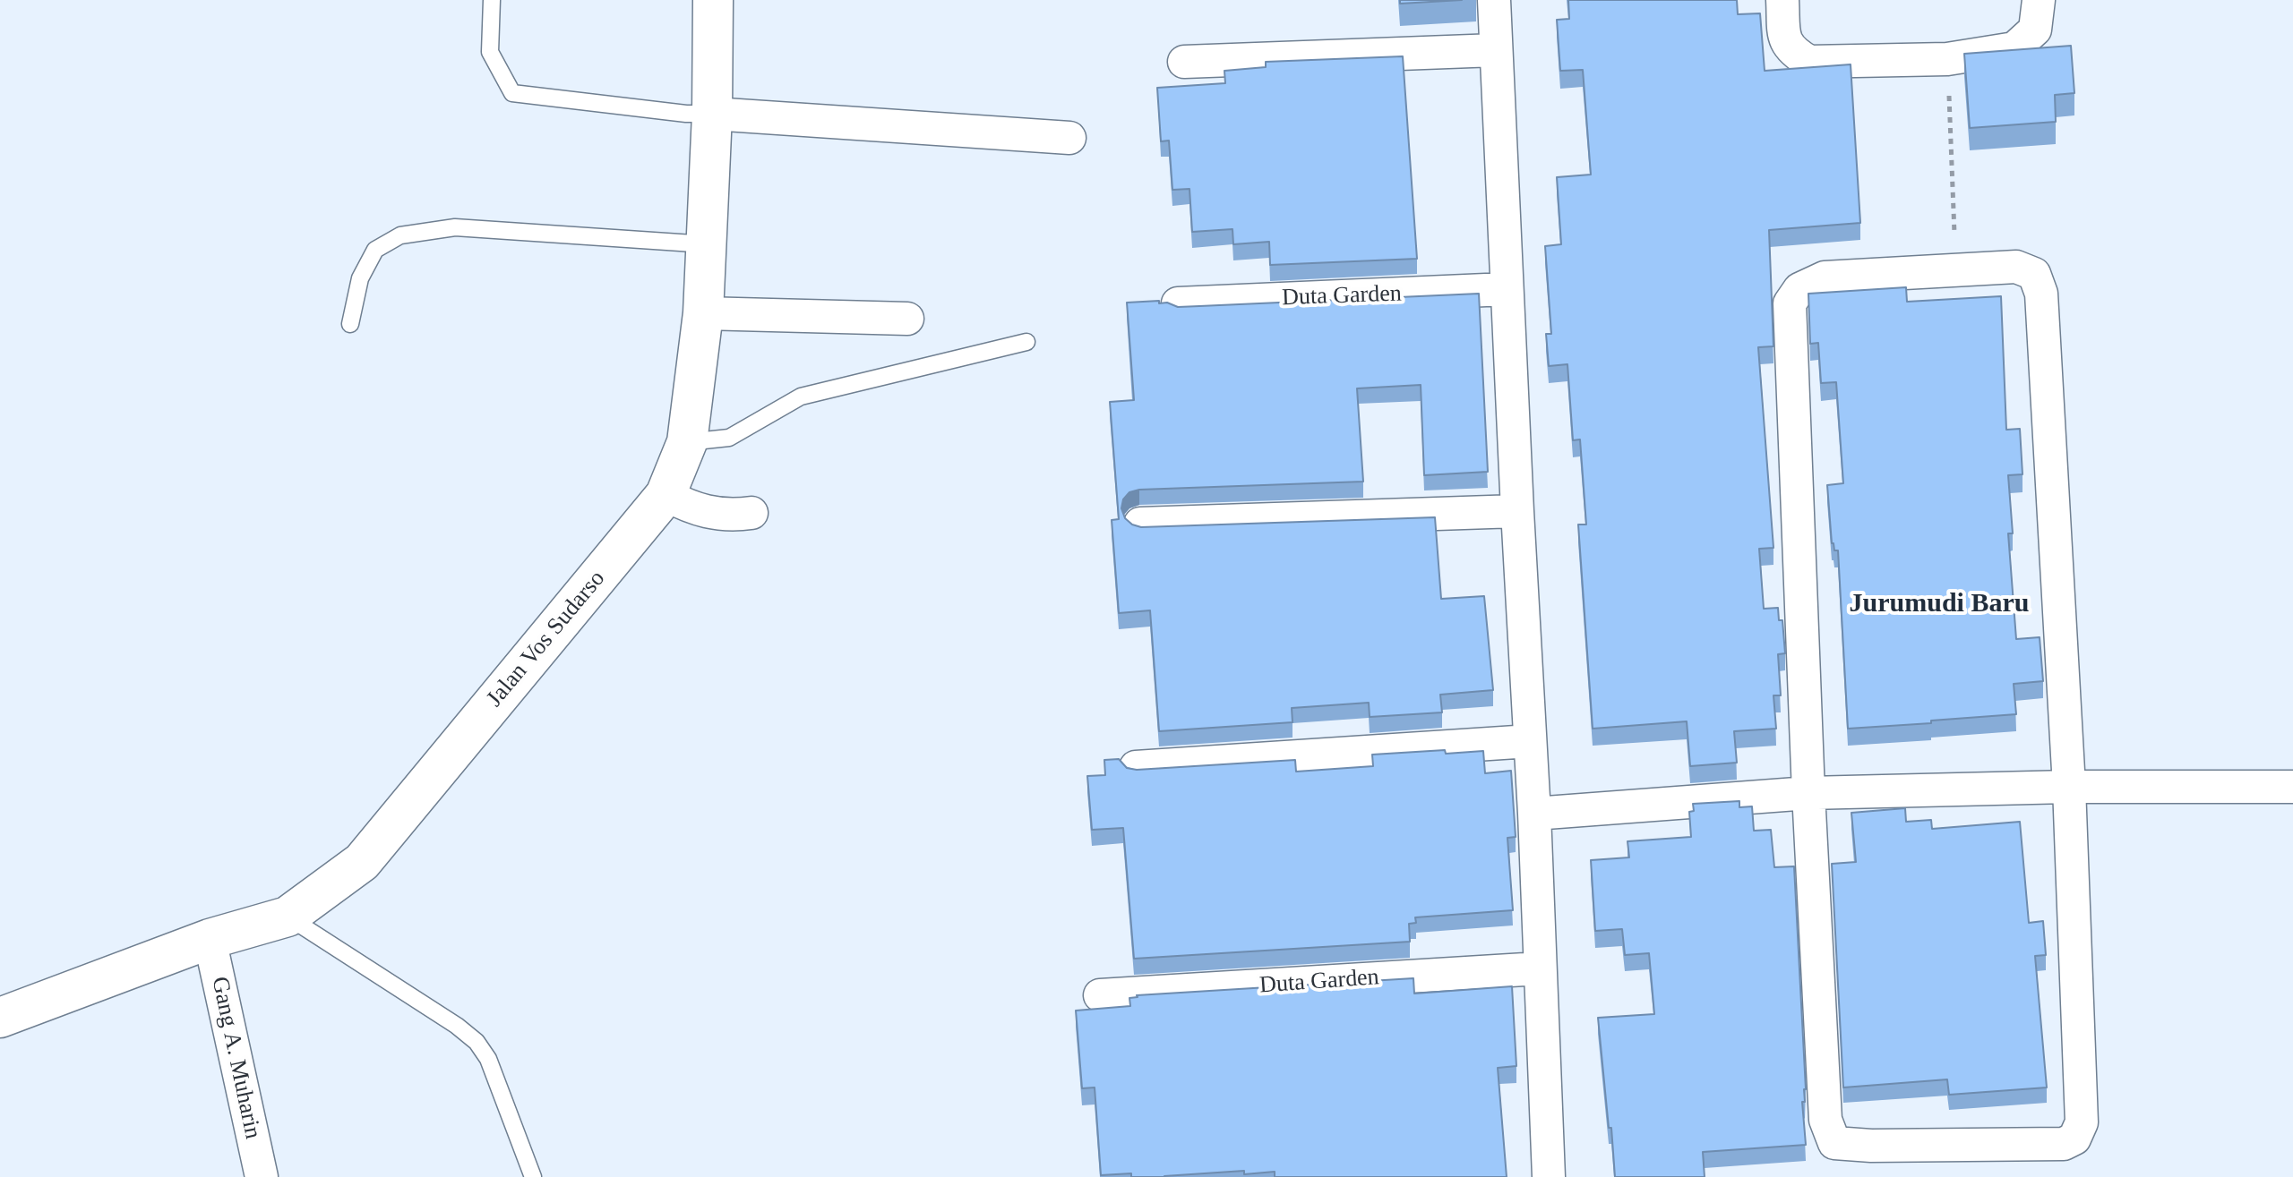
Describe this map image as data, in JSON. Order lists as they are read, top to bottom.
{
  "streets": {
    "street": ["Duta Garden", "Jalan Vos Sudarso", "Gang A. Muharin"]
  },
  "crossings": [
    ["Jalan Vos Sudarso", "Gang A. Muharin"]
  ],
  "districts": ["Jurumudi Baru"]
}
